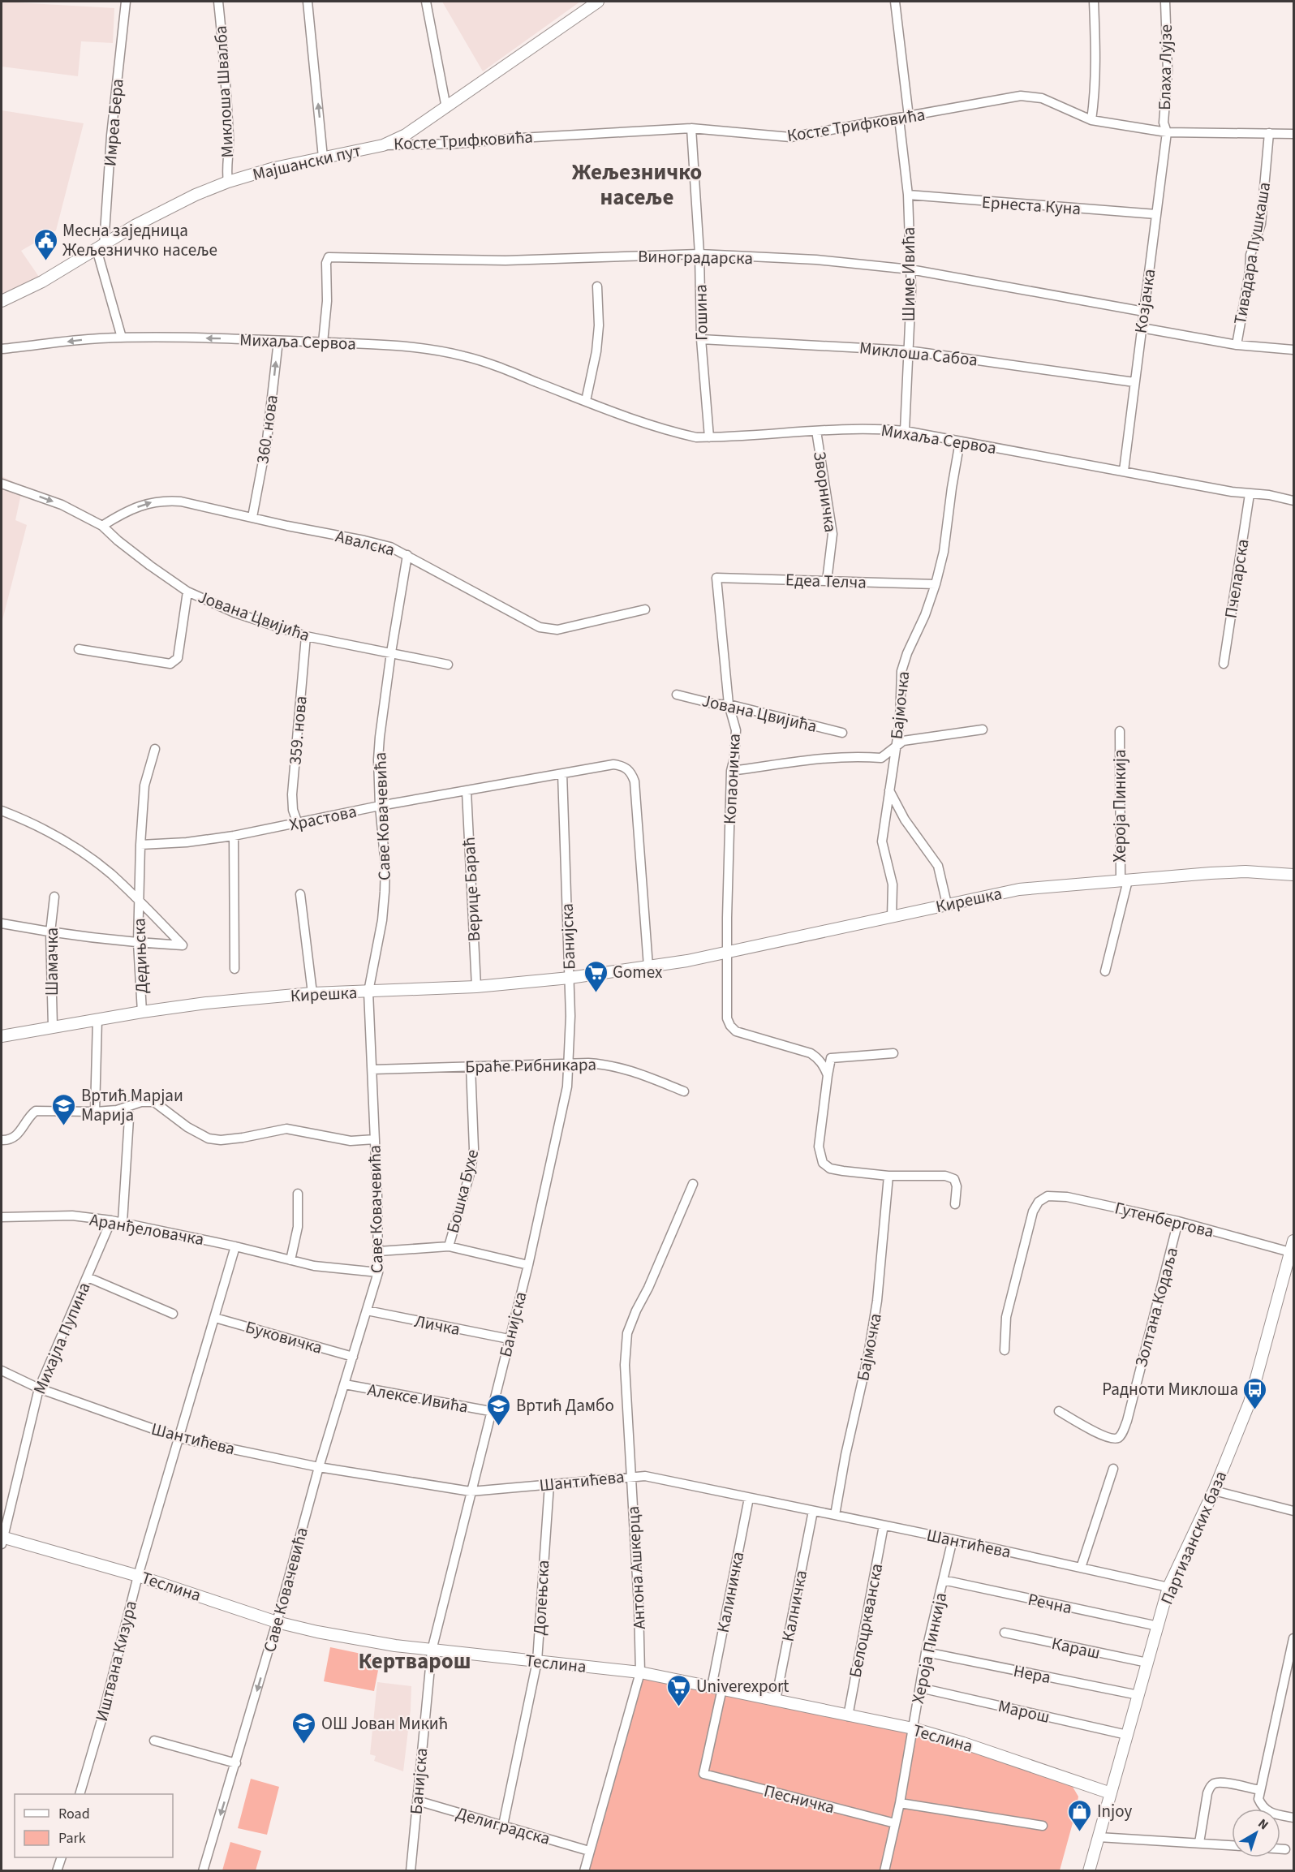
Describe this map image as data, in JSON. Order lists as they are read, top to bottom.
{
  "streets": {
    "street": [
      "Блаха Лујзе",
      "Миклоша Швалба",
      "Имреа Бера",
      "Косте Трифковића",
      "Мајшански пут",
      "Ернеста Куна",
      "Тивадара Пушкаша",
      "Виноградарска",
      "Шиме Ивића",
      "Козјачка",
      "Гошина",
      "Михаља Сервоа",
      "Миклоша Сабоа",
      "360. нова",
      "Зворничка",
      "Авалска",
      "Пчеларска",
      "Едеа Телча",
      "Јована Цвијића",
      "Бајмочка",
      "359. нова",
      "Копаоничка",
      "Хероја Пинкија",
      "Саве Ковачевића",
      "Храстова",
      "Верице Бараћ",
      "Кирешка",
      "Банијска",
      "Дедињска",
      "Шамачка",
      "Браће Рибникара",
      "Бошка Бухе",
      "Гутенбергова",
      "Аранђеловачка",
      "Золтана Кодаља",
      "Личка",
      "Буковичка",
      "Михајла Пупина",
      "Алексе Ивића",
      "Шантићева",
      "Партизанских база",
      "Антона Ашкерца",
      "Теслина",
      "Калиничка",
      "Долењска",
      "Речна",
      "Калничка",
      "Белоцркванска",
      "Караш",
      "Иштвана Кизура",
      "Нера",
      "Марош",
      "Песничка",
      "Делиградска"
    ]
  },
  "crossings": [
    ["Блаха Лујзе", "Косте Трифковића"],
    ["Блаха Лујзе", "Козјачка"],
    ["Миклоша Швалба", "Мајшански пут"],
    ["Имреа Бера", "Мајшански пут"],
    ["Имреа Бера", "Михаља Сервоа"],
    ["Косте Трифковића", "Мајшански пут"],
    ["Косте Трифковића", "Тивадара Пушкаша"],
    ["Косте Трифковића", "Шиме Ивића"],
    ["Косте Трифковића", "Козјачка"],
    ["Косте Трифковића", "Гошина"],
    ["Ернеста Куна", "Шиме Ивића"],
    ["Ернеста Куна", "Козјачка"],
    ["Виноградарска", "Шиме Ивића"],
    ["Виноградарска", "Козјачка"],
    ["Виноградарска", "Гошина"],
    ["Виноградарска", "Михаља Сервоа"],
    ["Шиме Ивића", "Михаља Сервоа"],
    ["Шиме Ивића", "Миклоша Сабоа"],
    ["Козјачка", "Михаља Сервоа"],
    ["Козјачка", "Миклоша Сабоа"],
    ["Гошина", "Михаља Сервоа"],
    ["Гошина", "Миклоша Сабоа"],
    ["Михаља Сервоа", "360. нова"],
    ["Михаља Сервоа", "Зворничка"],
    ["Михаља Сервоа", "Пчеларска"],
    ["Михаља Сервоа", "Бајмочка"],
    ["360. нова", "Авалска"],
    ["Зворничка", "Едеа Телча"],
    ["Авалска", "Јована Цвијића"],
    ["Авалска", "Саве Ковачевића"],
    ["Едеа Телча", "Бајмочка"],
    ["Едеа Телча", "Копаоничка"],
    ["Јована Цвијића", "359. нова"],
    ["Јована Цвијића", "Копаоничка"],
    ["Јована Цвијића", "Саве Ковачевића"],
    ["Бајмочка", "Кирешка"],
    ["Бајмочка", "Шантићева"],
    ["359. нова", "Храстова"],
    ["Копаоничка", "Кирешка"],
    ["Хероја Пинкија", "Кирешка"],
    ["Хероја Пинкија", "Шантићева"],
    ["Хероја Пинкија", "Теслина"],
    ["Хероја Пинкија", "Речна"],
    ["Хероја Пинкија", "Нера"],
    ["Хероја Пинкија", "Марош"],
    ["Хероја Пинкија", "Песничка"],
    ["Саве Ковачевића", "Храстова"],
    ["Саве Ковачевића", "Кирешка"],
    ["Саве Ковачевића", "Браће Рибникара"],
    ["Саве Ковачевића", "Бошка Бухе"],
    ["Саве Ковачевића", "Аранђеловачка"],
    ["Саве Ковачевића", "Личка"],
    ["Саве Ковачевића", "Буковичка"],
    ["Саве Ковачевића", "Алексе Ивића"],
    ["Саве Ковачевића", "Шантићева"],
    ["Саве Ковачевића", "Теслина"],
    ["Храстова", "Верице Бараћ"],
    ["Храстова", "Банијска"],
    ["Верице Бараћ", "Кирешка"],
    ["Кирешка", "Банијска"],
    ["Кирешка", "Дедињска"],
    ["Кирешка", "Шамачка"],
    ["Банијска", "Браће Рибникара"],
    ["Банијска", "Личка"],
    ["Банијска", "Алексе Ивића"],
    ["Банијска", "Шантићева"],
    ["Банијска", "Теслина"],
    ["Банијска", "Делиградска"],
    ["Браће Рибникара", "Бошка Бухе"],
    ["Гутенбергова", "Золтана Кодаља"],
    ["Гутенбергова", "Партизанских база"],
    ["Аранђеловачка", "Михајла Пупина"],
    ["Аранђеловачка", "Иштвана Кизура"],
    ["Буковичка", "Иштвана Кизура"],
    ["Михајла Пупина", "Шантићева"],
    ["Михајла Пупина", "Теслина"],
    ["Шантићева", "Партизанских база"],
    ["Шантићева", "Антона Ашкерца"],
    ["Шантићева", "Калиничка"],
    ["Шантићева", "Долењска"],
    ["Шантићева", "Калничка"],
    ["Шантићева", "Белоцркванска"],
    ["Шантићева", "Иштвана Кизура"],
    ["Партизанских база", "Теслина"],
    ["Партизанских база", "Речна"],
    ["Партизанских база", "Караш"],
    ["Партизанских база", "Нера"],
    ["Партизанских база", "Марош"],
    ["Антона Ашкерца", "Теслина"],
    ["Антона Ашкерца", "Делиградска"],
    ["Теслина", "Калиничка"],
    ["Теслина", "Долењска"],
    ["Теслина", "Калничка"],
    ["Теслина", "Белоцркванска"],
    ["Теслина", "Иштвана Кизура"],
    ["Калиничка", "Песничка"],
    ["Долењска", "Делиградска"]
  ],
  "one_way": ["360. нова"],
  "districts": ["Жељезничко насеље", "Кертварош"],
  "places": {
    "public building": ["Месна заједница Жељезничко насеље"],
    "supermarket": ["Gomex", "Univerexport"],
    "school or university": ["Вртић Марјаи Марија", "Вртић Дамбо", "ОШ Јован Микић"],
    "bus stop": ["Радноти Миклоша"],
    "shop": ["Injoy"]
  },
  "legend": ["Road", "Park"],
  "north": "top right"
}
